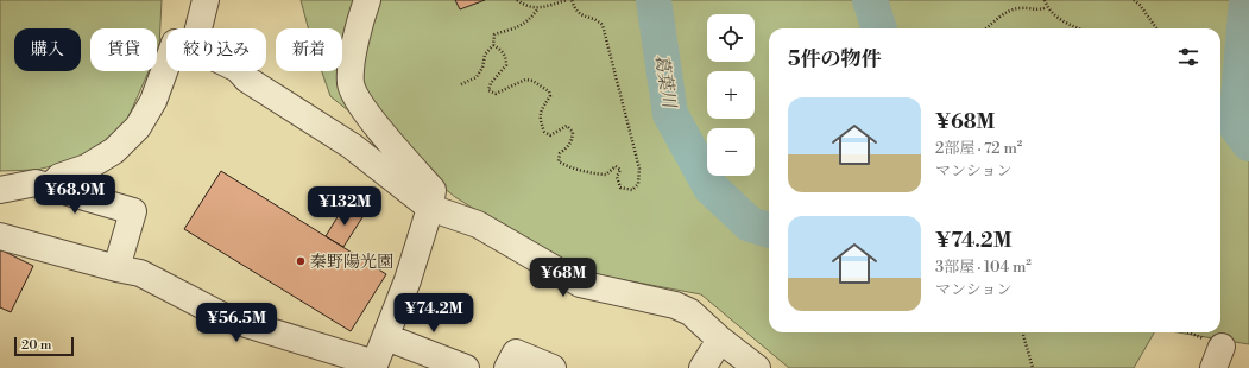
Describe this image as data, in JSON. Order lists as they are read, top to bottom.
{
  "water": ["葛葉川"],
  "places": ["秦野陽光園"],
  "scale_bar": "20 m",
  "page": {
    "map_buttons": ["+", "−"],
    "chip": [
      "購入",
      "賃貸",
      "絞り込み",
      "新着"
    ],
    "heading": "5件の物件",
    "list": [
      {
        "name": "¥68M",
        "note": "2部屋 · 72 m² · マンション"
      },
      {
        "name": "¥74.2M",
        "note": "3部屋 · 104 m² · マンション"
      }
    ],
    "price": [
      "¥68.9M",
      "¥132M",
      "¥68M",
      "¥74.2M",
      "¥56.5M"
    ],
    "scale": "20 m"
  }
}
